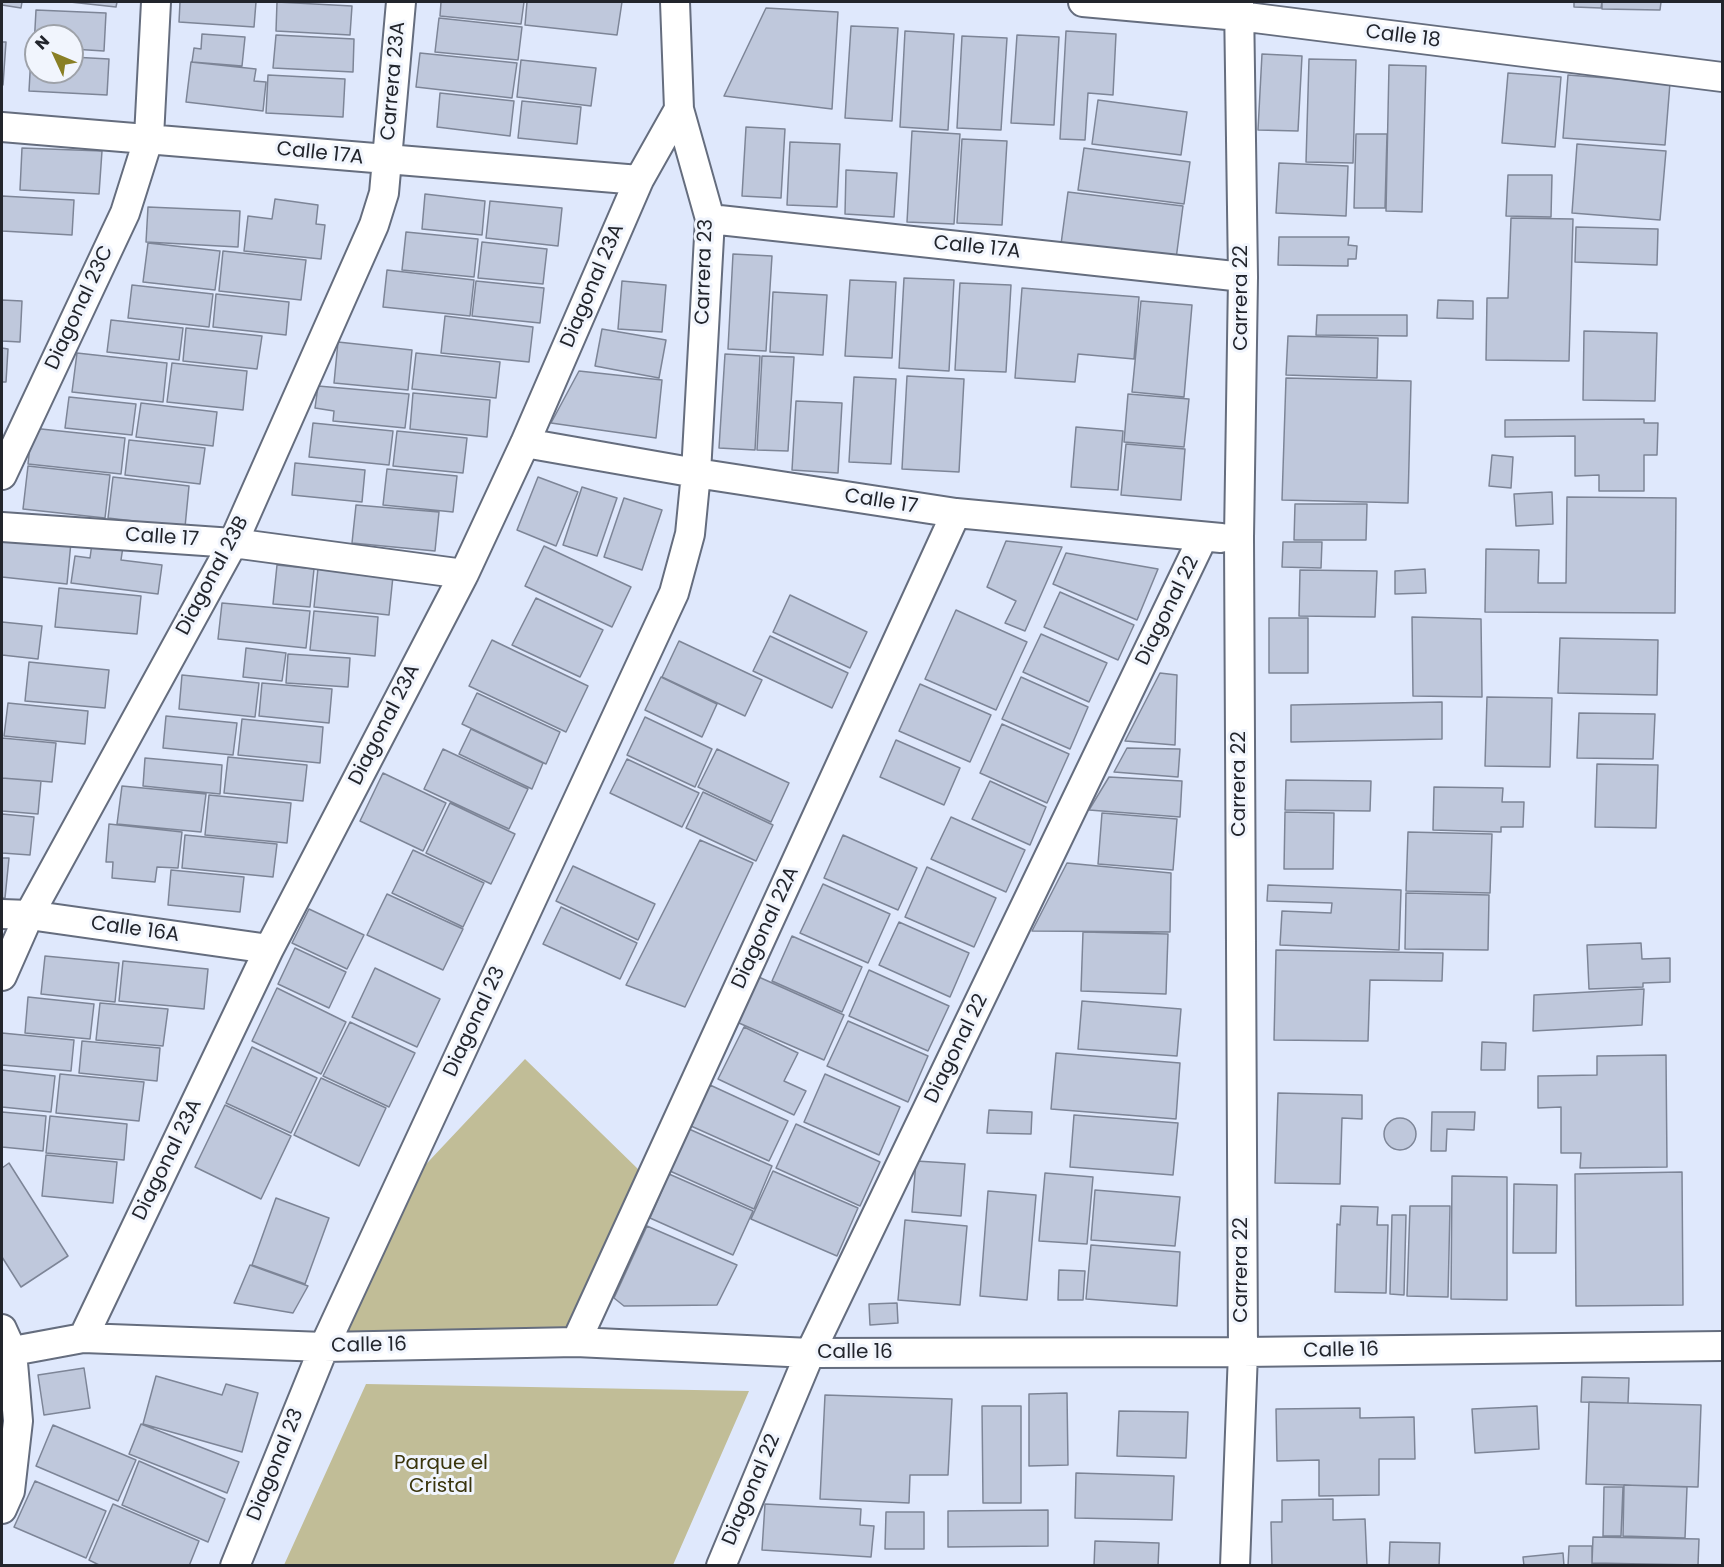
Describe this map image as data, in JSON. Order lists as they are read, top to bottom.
{
  "streets": {
    "street": [
      "Calle 18",
      "Carrera 23A",
      "Calle 17A",
      "Carrera 23",
      "Diagonal 23A",
      "Carrera 22",
      "Diagonal 23C",
      "Calle 17",
      "Diagonal 23B",
      "Diagonal 22",
      "Diagonal 22A",
      "Calle 16A",
      "Diagonal 23",
      "Calle 16"
    ]
  },
  "crossings": [
    ["Calle 18", "Carrera 22"],
    ["Carrera 23A", "Calle 17A"],
    ["Carrera 23A", "Diagonal 23B"],
    ["Calle 17A", "Carrera 23"],
    ["Calle 17A", "Diagonal 23A"],
    ["Calle 17A", "Carrera 22"],
    ["Calle 17A", "Diagonal 23C"],
    ["Calle 17A", "Diagonal 23B"],
    ["Carrera 23", "Diagonal 23A"],
    ["Carrera 23", "Calle 17"],
    ["Carrera 23", "Diagonal 23"],
    ["Diagonal 23A", "Calle 17"],
    ["Diagonal 23A", "Calle 16A"],
    ["Diagonal 23A", "Calle 16"],
    ["Carrera 22", "Calle 17"],
    ["Carrera 22", "Calle 16"],
    ["Calle 17", "Diagonal 23B"],
    ["Calle 17", "Diagonal 22"],
    ["Calle 17", "Diagonal 22A"],
    ["Calle 17", "Diagonal 23"],
    ["Diagonal 23B", "Calle 16A"],
    ["Diagonal 22", "Calle 16"],
    ["Diagonal 22A", "Calle 16"],
    ["Diagonal 23", "Calle 16"]
  ],
  "parks": ["Parque el Cristal"],
  "north": "top left"
}
